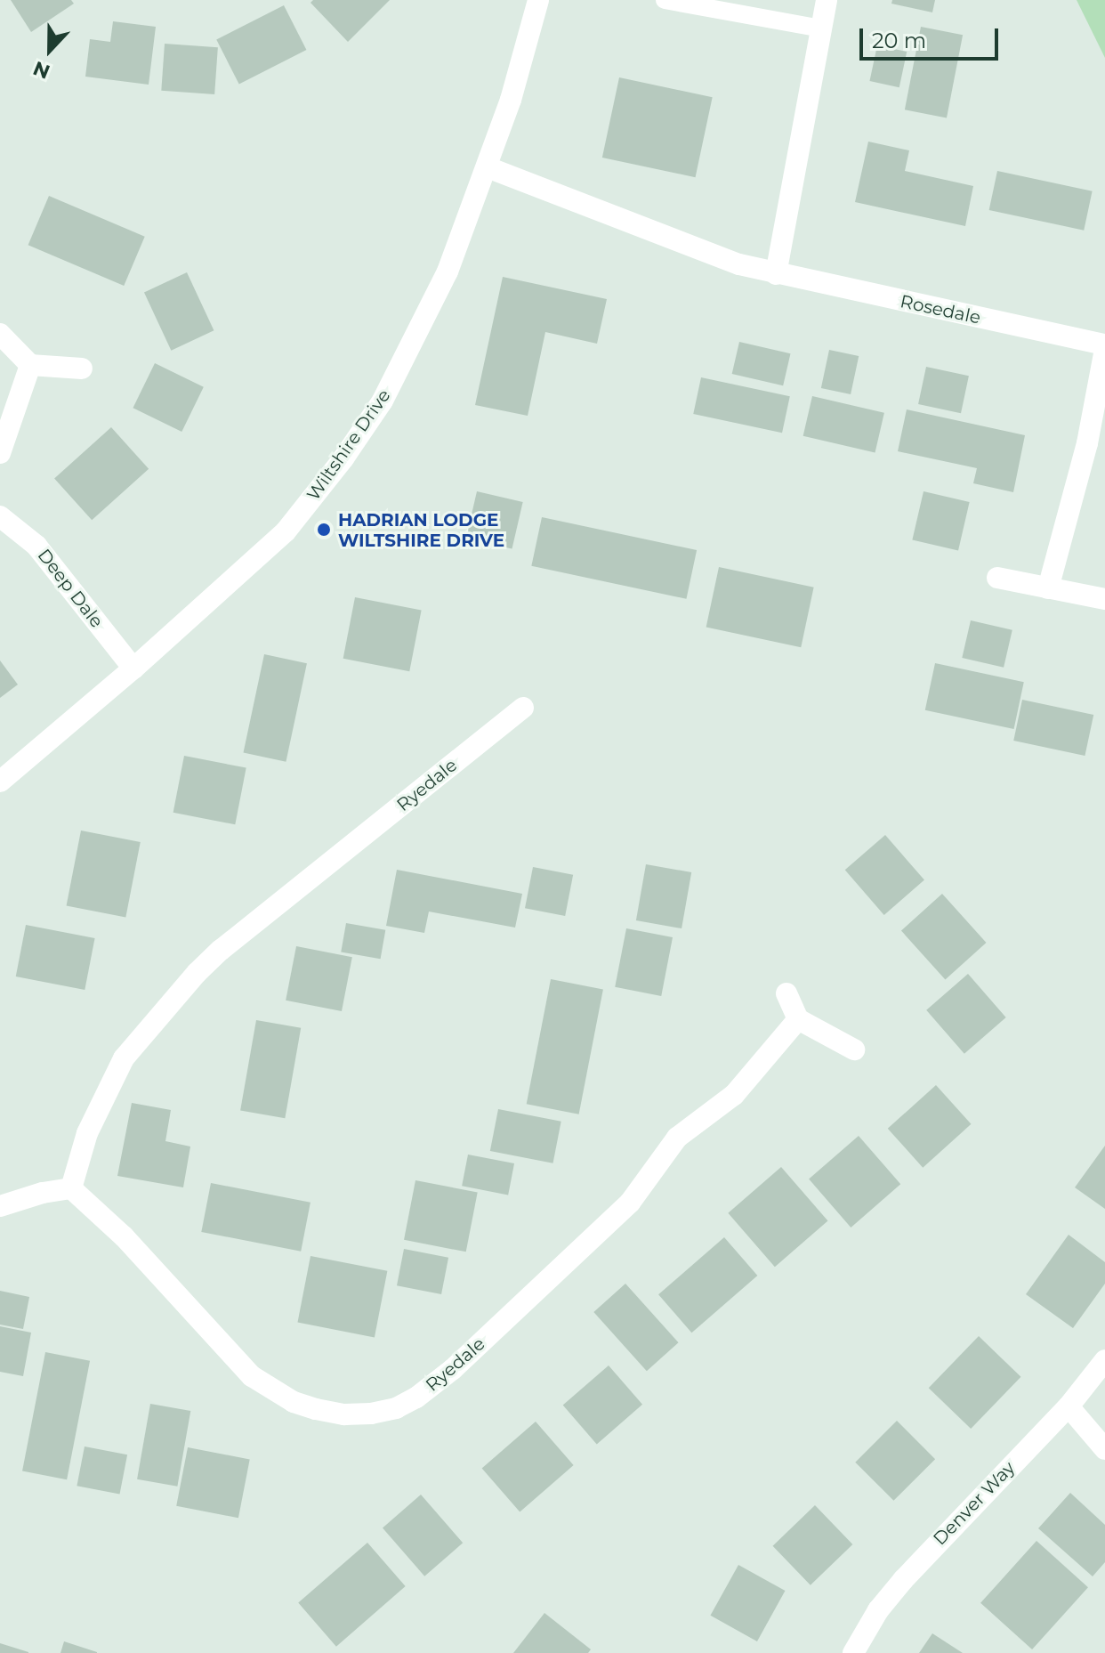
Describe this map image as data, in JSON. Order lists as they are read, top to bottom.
{
  "streets": {
    "street": [
      "Rosedale",
      "Wiltshire Drive",
      "Deep Dale",
      "Ryedale",
      "Denver Way"
    ]
  },
  "crossings": [
    ["Rosedale", "Wiltshire Drive"],
    ["Wiltshire Drive", "Deep Dale"]
  ],
  "places": ["HADRIAN LODGE WILTSHIRE DRIVE"],
  "scale_bar": "20 m",
  "north": "bottom"
}
